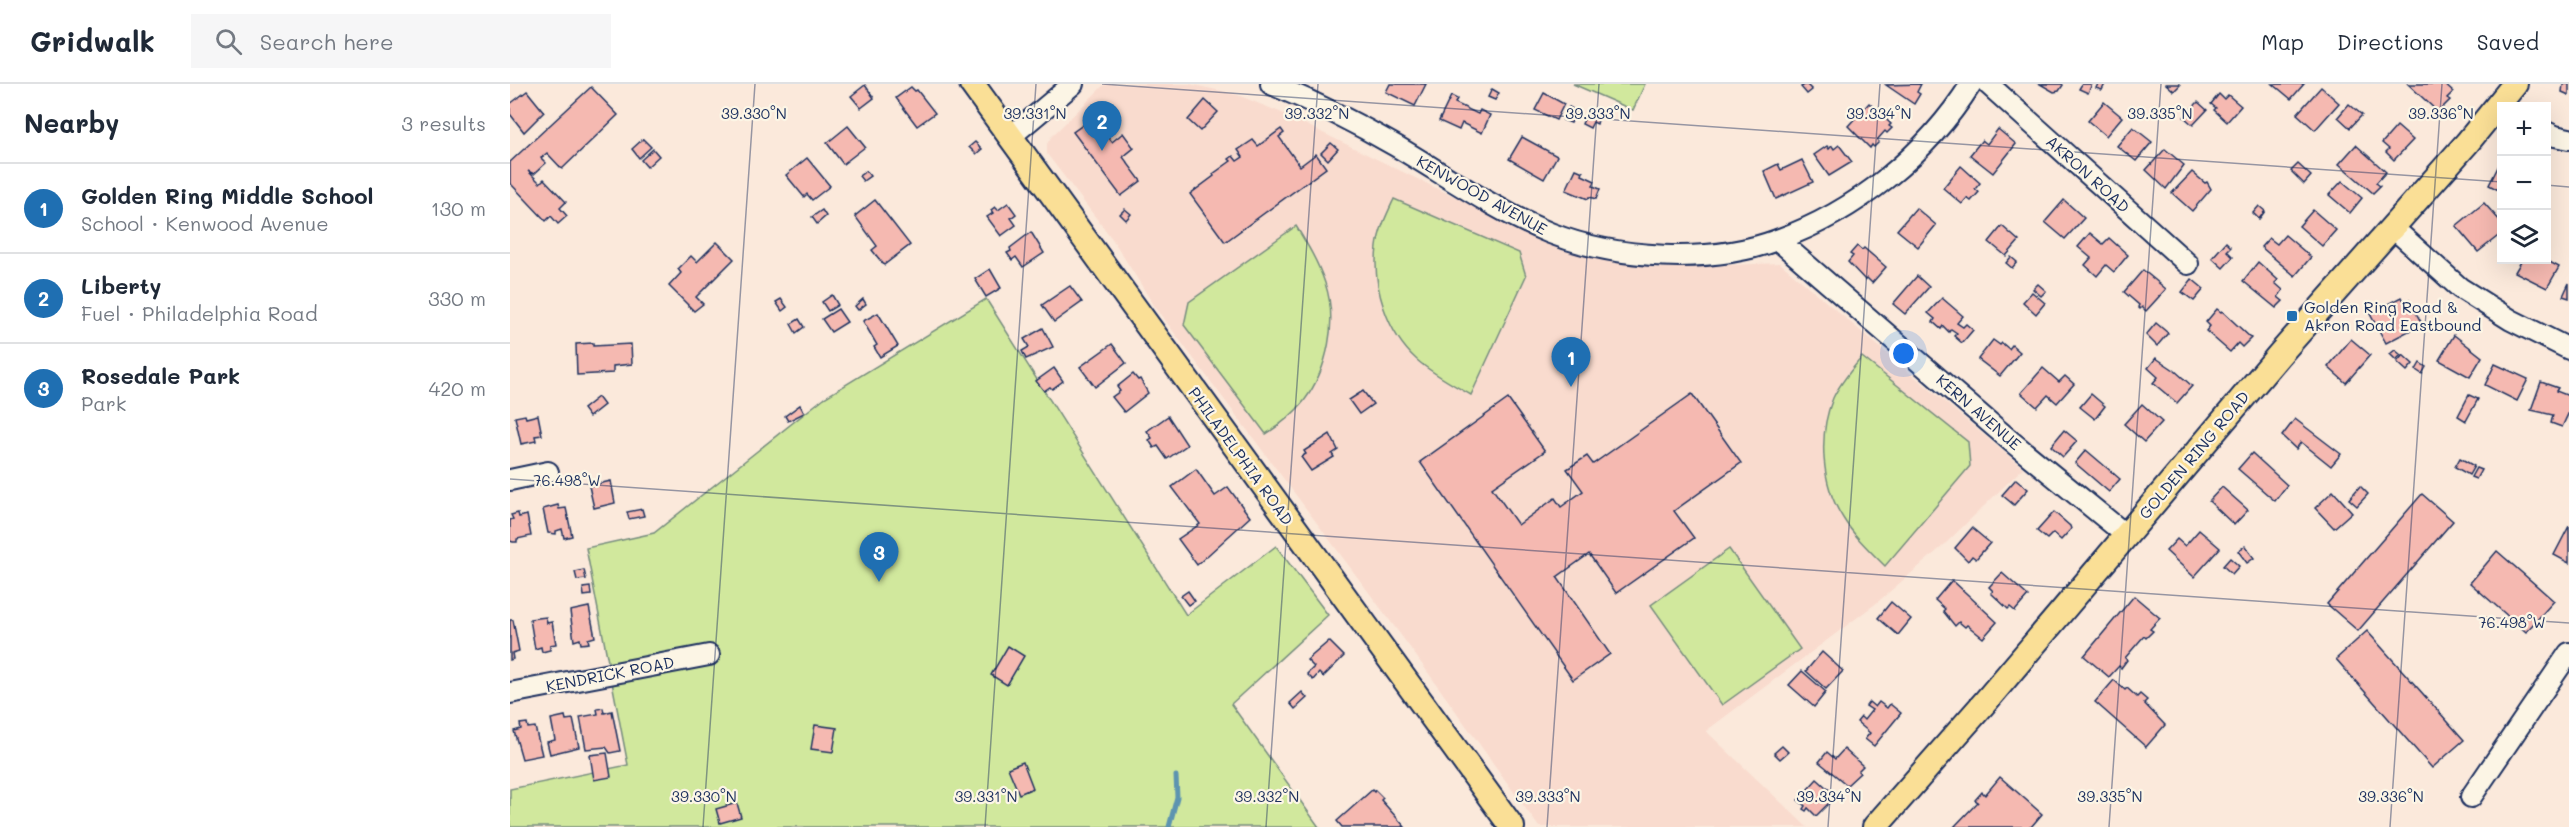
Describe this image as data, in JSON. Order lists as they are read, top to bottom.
{
  "streets": {
    "main road": ["GOLDEN RING ROAD", "PHILADELPHIA ROAD"],
    "street": [
      "AKRON ROAD",
      "KENWOOD AVENUE",
      "KERN AVENUE",
      "KENDRICK ROAD"
    ]
  },
  "crossings": [
    ["KENWOOD AVENUE", "KERN AVENUE"],
    ["KERN AVENUE", "GOLDEN RING ROAD"]
  ],
  "places": {
    "transit": ["Golden Ring Road & Akron Road Eastbound"]
  },
  "page": {
    "header": "Gridwalk",
    "search": "Search here",
    "nav": ["Map", "Directions", "Saved"],
    "heading": ["Nearby", "3 results"],
    "pins": ["2", "1", "3"],
    "map_buttons": ["+", "−"],
    "list": [
      {
        "mark": "1",
        "name": "Golden Ring Middle School",
        "note": "School · Kenwood Avenue",
        "value": "130 m"
      },
      {
        "mark": "2",
        "name": "Liberty",
        "note": "Fuel · Philadelphia Road",
        "value": "330 m"
      },
      {
        "mark": "3",
        "name": "Rosedale Park",
        "note": "Park",
        "value": "420 m"
      }
    ]
  },
  "coordinates": [
    "39.330°N",
    "39.331°N",
    "39.332°N",
    "39.333°N",
    "39.334°N",
    "39.335°N",
    "39.336°N",
    "76.498°W"
  ]
}
